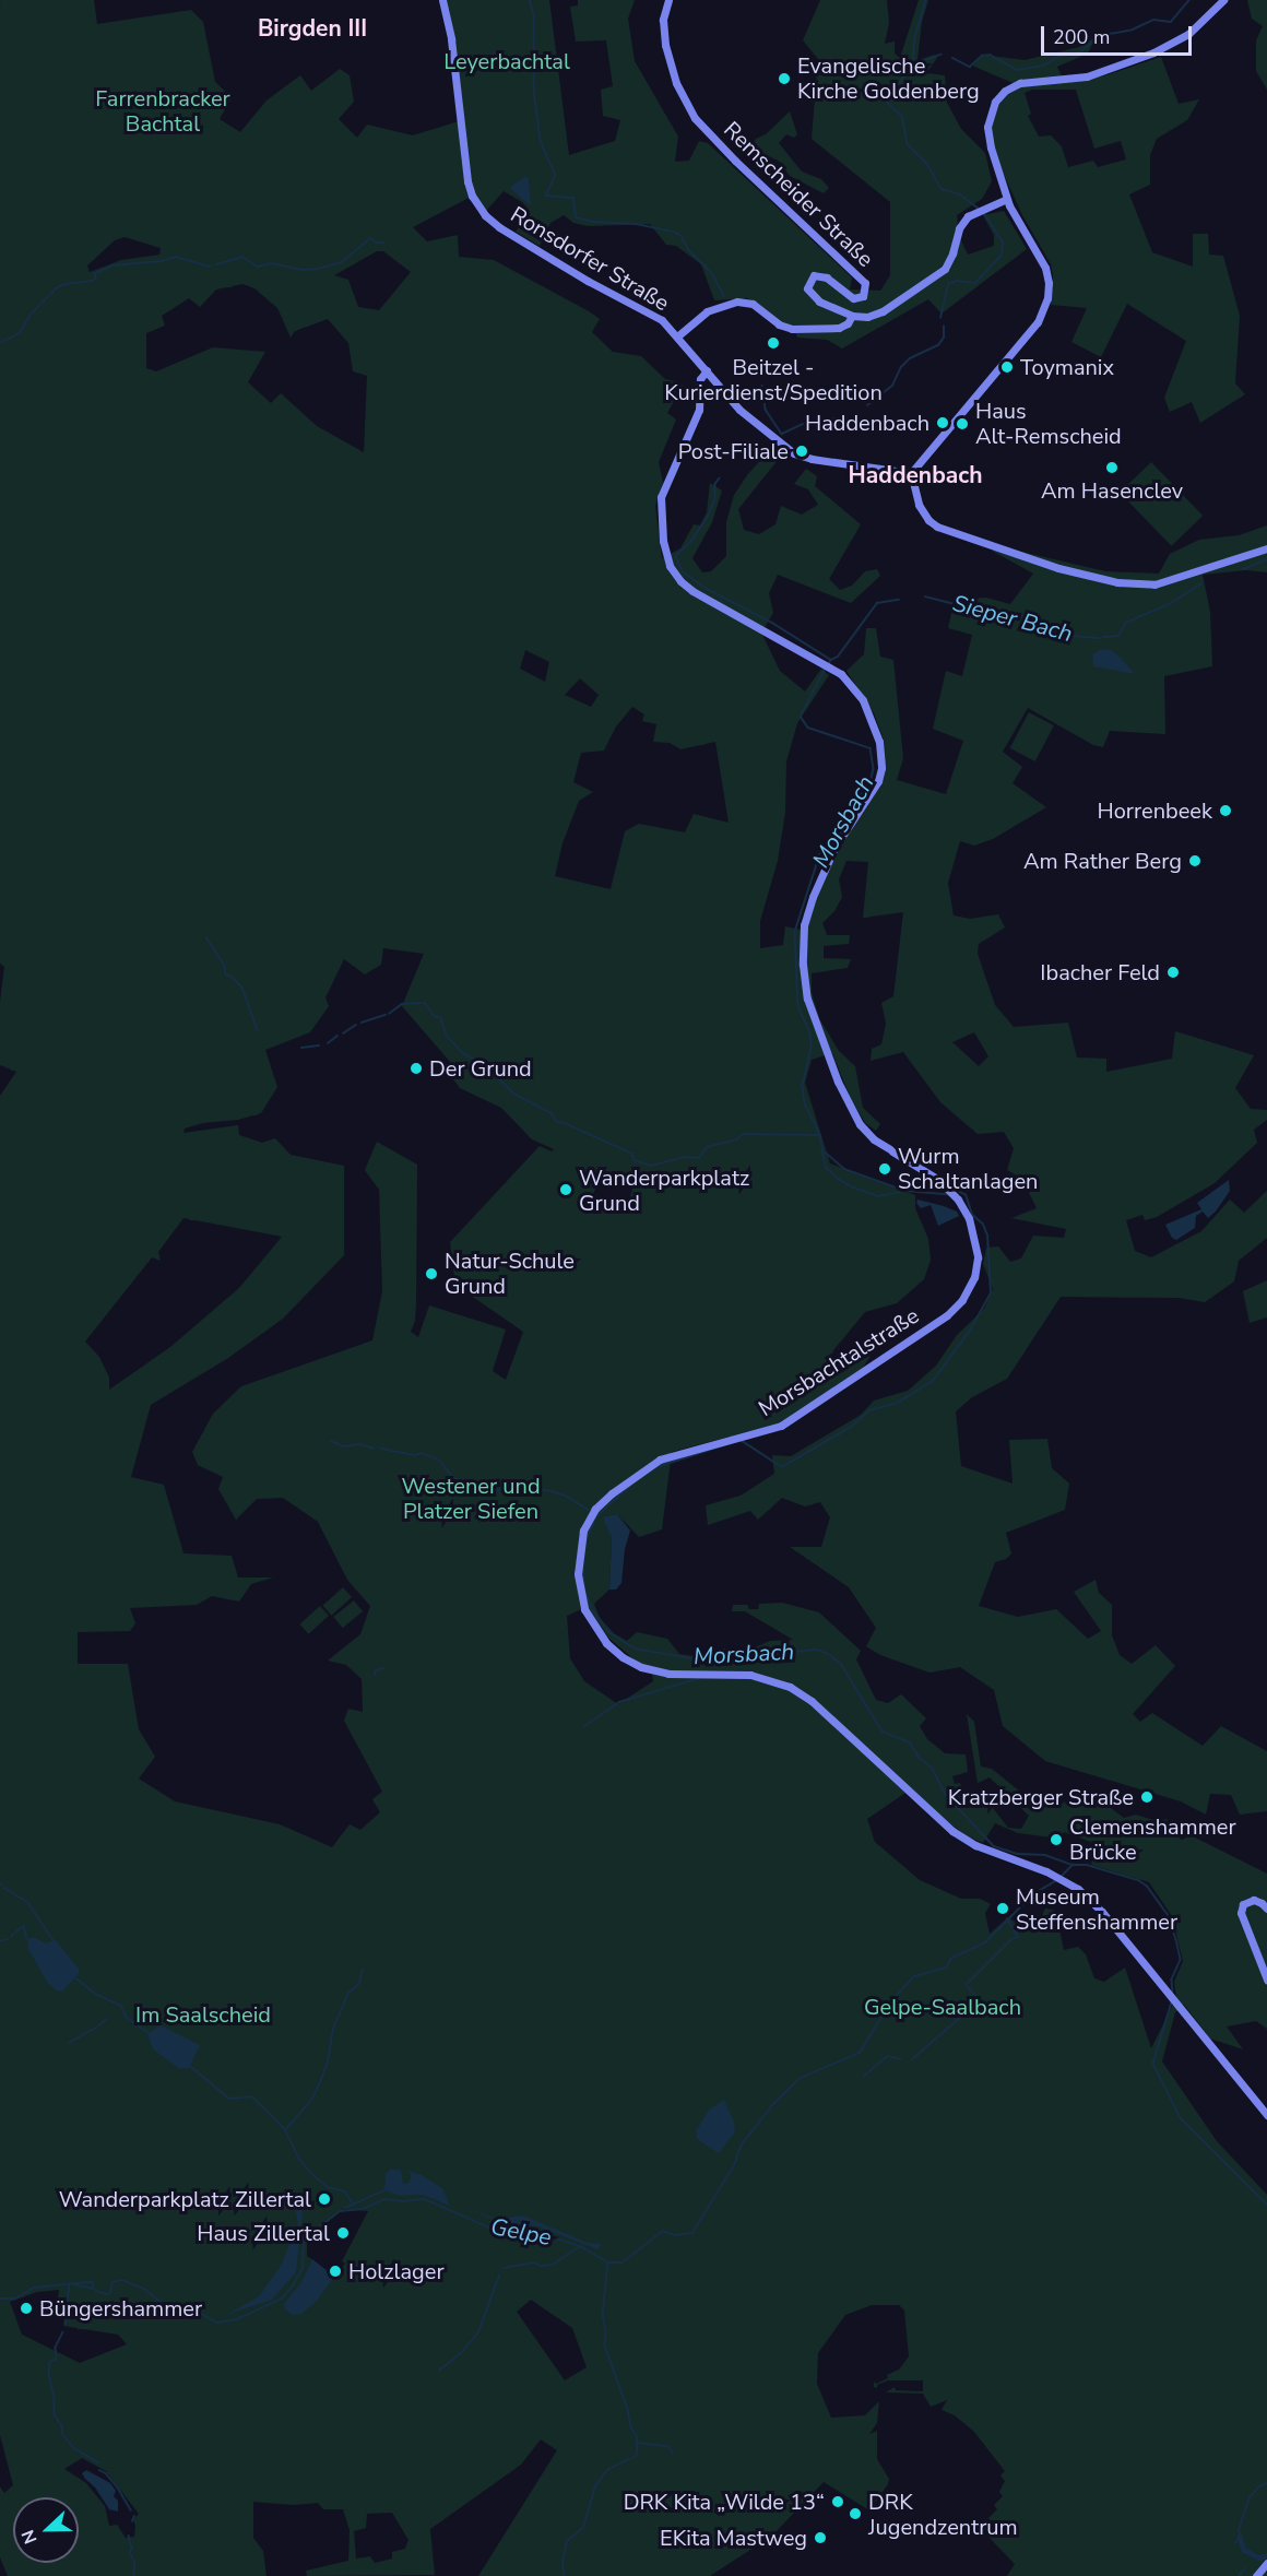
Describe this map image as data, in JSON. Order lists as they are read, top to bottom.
{
  "streets": {
    "main road": ["Remscheider Straße", "Ronsdorfer Straße", "Morsbachtalstraße"]
  },
  "crossings": [
    ["Ronsdorfer Straße", "Morsbachtalstraße"]
  ],
  "districts": ["Birgden III", "Haddenbach"],
  "water": ["Sieper Bach", "Morsbach", "Gelpe"],
  "parks": [
    "Leyerbachtal",
    "Farrenbracker Bachtal",
    "Westener und Platzer Siefen",
    "Gelpe-Saalbach",
    "Im Saalscheid"
  ],
  "places": [
    "Evangelische Kirche Goldenberg",
    "Beitzel - Kurierdienst/Spedition",
    "Toymanix",
    "Haddenbach",
    "Haus Alt-Remscheid",
    "Post-Filiale",
    "Am Hasenclev",
    "Horrenbeek",
    "Am Rather Berg",
    "Ibacher Feld",
    "Der Grund",
    "Wurm Schaltanlagen",
    "Wanderparkplatz Grund",
    "Natur-Schule Grund",
    "Kratzberger Straße",
    "Clemenshammer Brücke",
    "Museum Steffenshammer",
    "Wanderparkplatz Zillertal",
    "Haus Zillertal",
    "Holzlager",
    "Büngershammer",
    "DRK Kita „Wilde 13“",
    "DRK Jugendzentrum",
    "EKita Mastweg"
  ],
  "scale_bar": "200 m",
  "north": "left"
}
